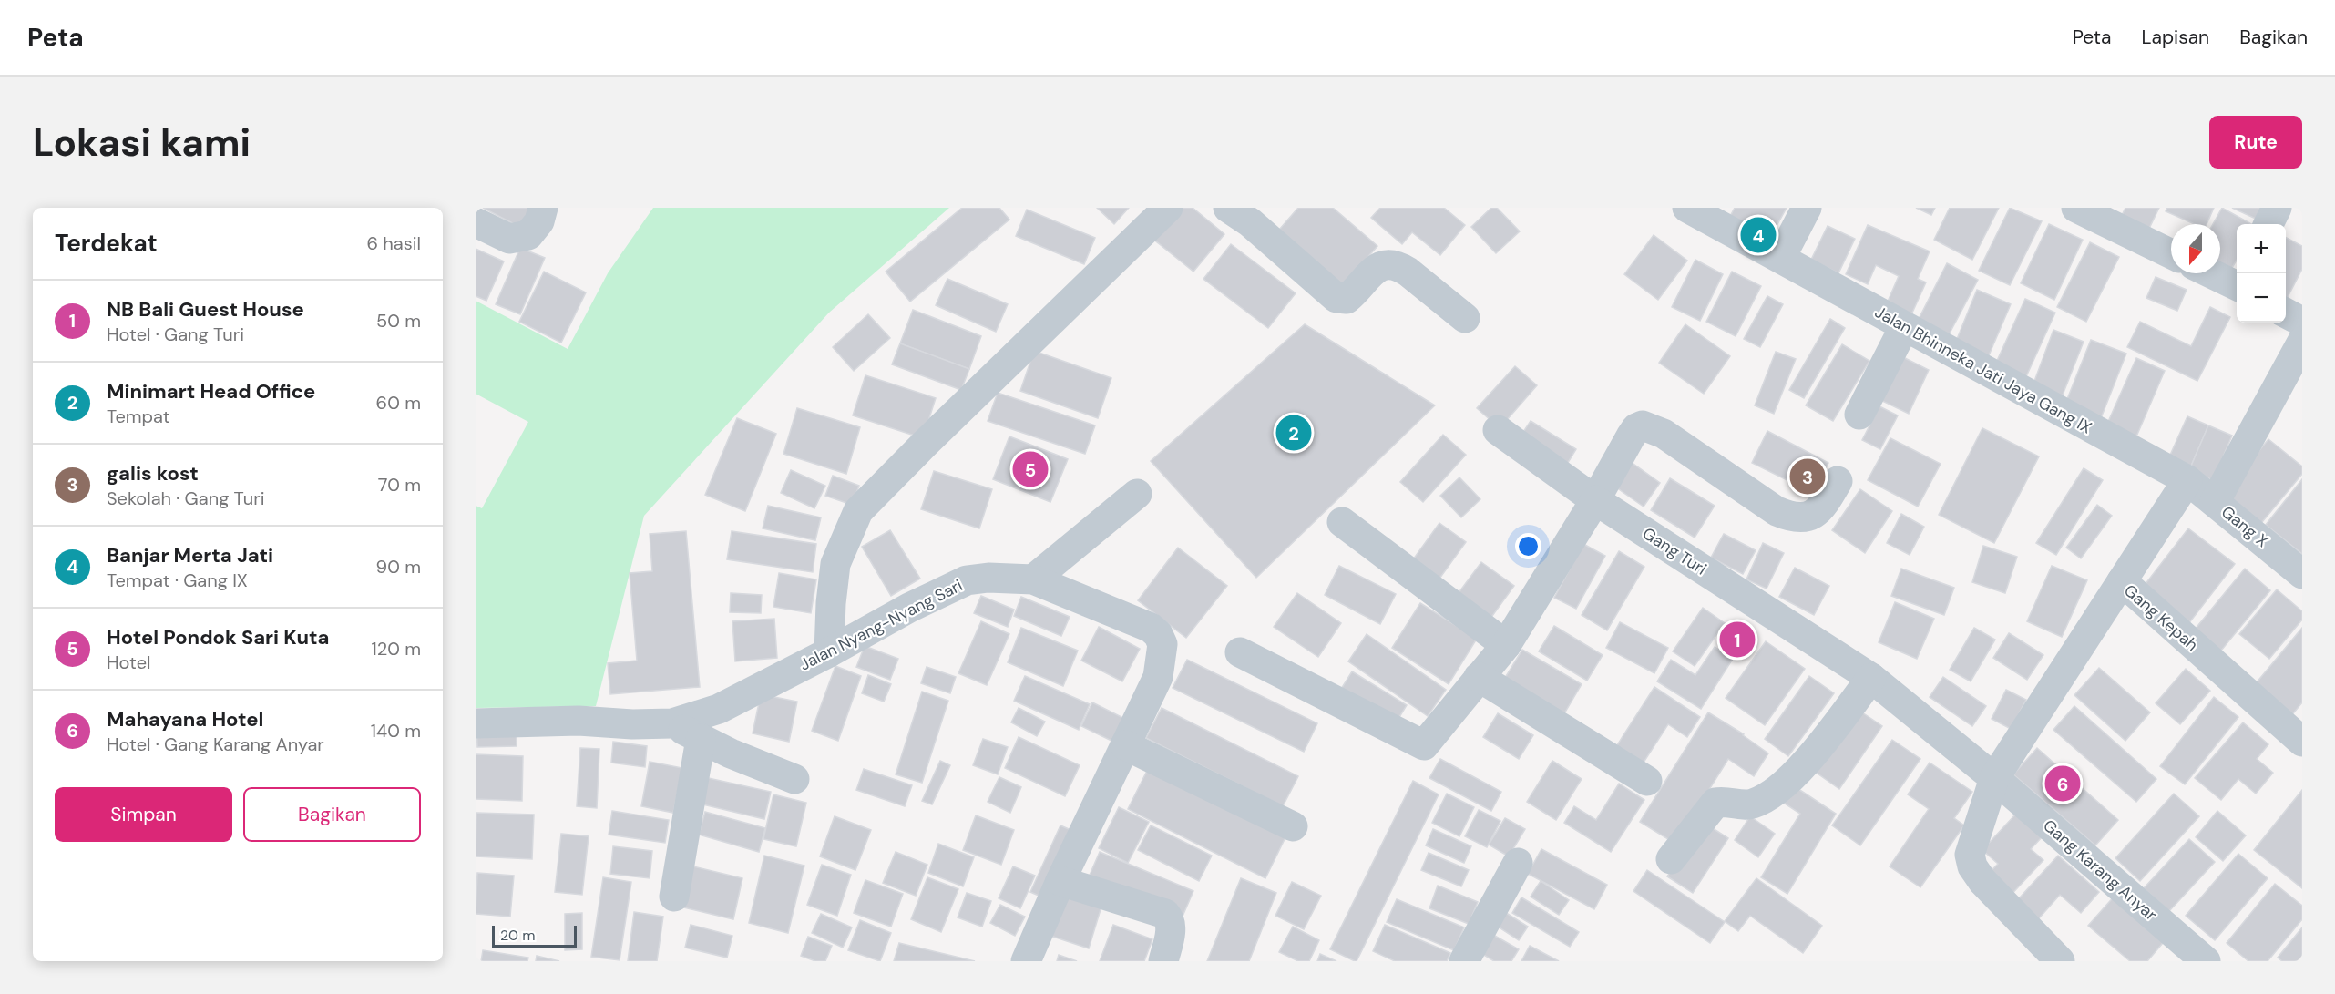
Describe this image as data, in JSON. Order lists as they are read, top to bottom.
{
  "streets": {
    "street": [
      "Jalan Bhinneka Jati Jaya Gang IX",
      "Gang X",
      "Gang Turi",
      "Gang Kepah",
      "Jalan Nyang-Nyang Sari",
      "Gang Karang Anyar"
    ]
  },
  "crossings": [
    ["Jalan Bhinneka Jati Jaya Gang IX", "Gang X"],
    ["Gang Turi", "Gang Kepah"],
    ["Gang Turi", "Gang Karang Anyar"],
    ["Gang Kepah", "Gang Karang Anyar"]
  ],
  "scale_bar": "20 m",
  "north": "bottom",
  "page": {
    "header": "Peta",
    "nav": ["Peta", "Lapisan", "Bagikan"],
    "buttons": [
      "Rute",
      ["Simpan", "Bagikan"]
    ],
    "title": "Lokasi kami",
    "heading": ["Terdekat", "6 hasil"],
    "pins": [
      "4",
      "2",
      "5",
      "3",
      "1",
      "6"
    ],
    "map_buttons": ["+", "−"],
    "list": [
      {
        "mark": "1",
        "name": "NB Bali Guest House",
        "note": "Hotel · Gang Turi",
        "value": "50 m"
      },
      {
        "mark": "2",
        "name": "Minimart Head Office",
        "note": "Tempat",
        "value": "60 m"
      },
      {
        "mark": "3",
        "name": "galis kost",
        "note": "Sekolah · Gang Turi",
        "value": "70 m"
      },
      {
        "mark": "4",
        "name": "Banjar Merta Jati",
        "note": "Tempat · Gang IX",
        "value": "90 m"
      },
      {
        "mark": "5",
        "name": "Hotel Pondok Sari Kuta",
        "note": "Hotel",
        "value": "120 m"
      },
      {
        "mark": "6",
        "name": "Mahayana Hotel",
        "note": "Hotel · Gang Karang Anyar",
        "value": "140 m"
      }
    ],
    "scale": "20 m"
  }
}
